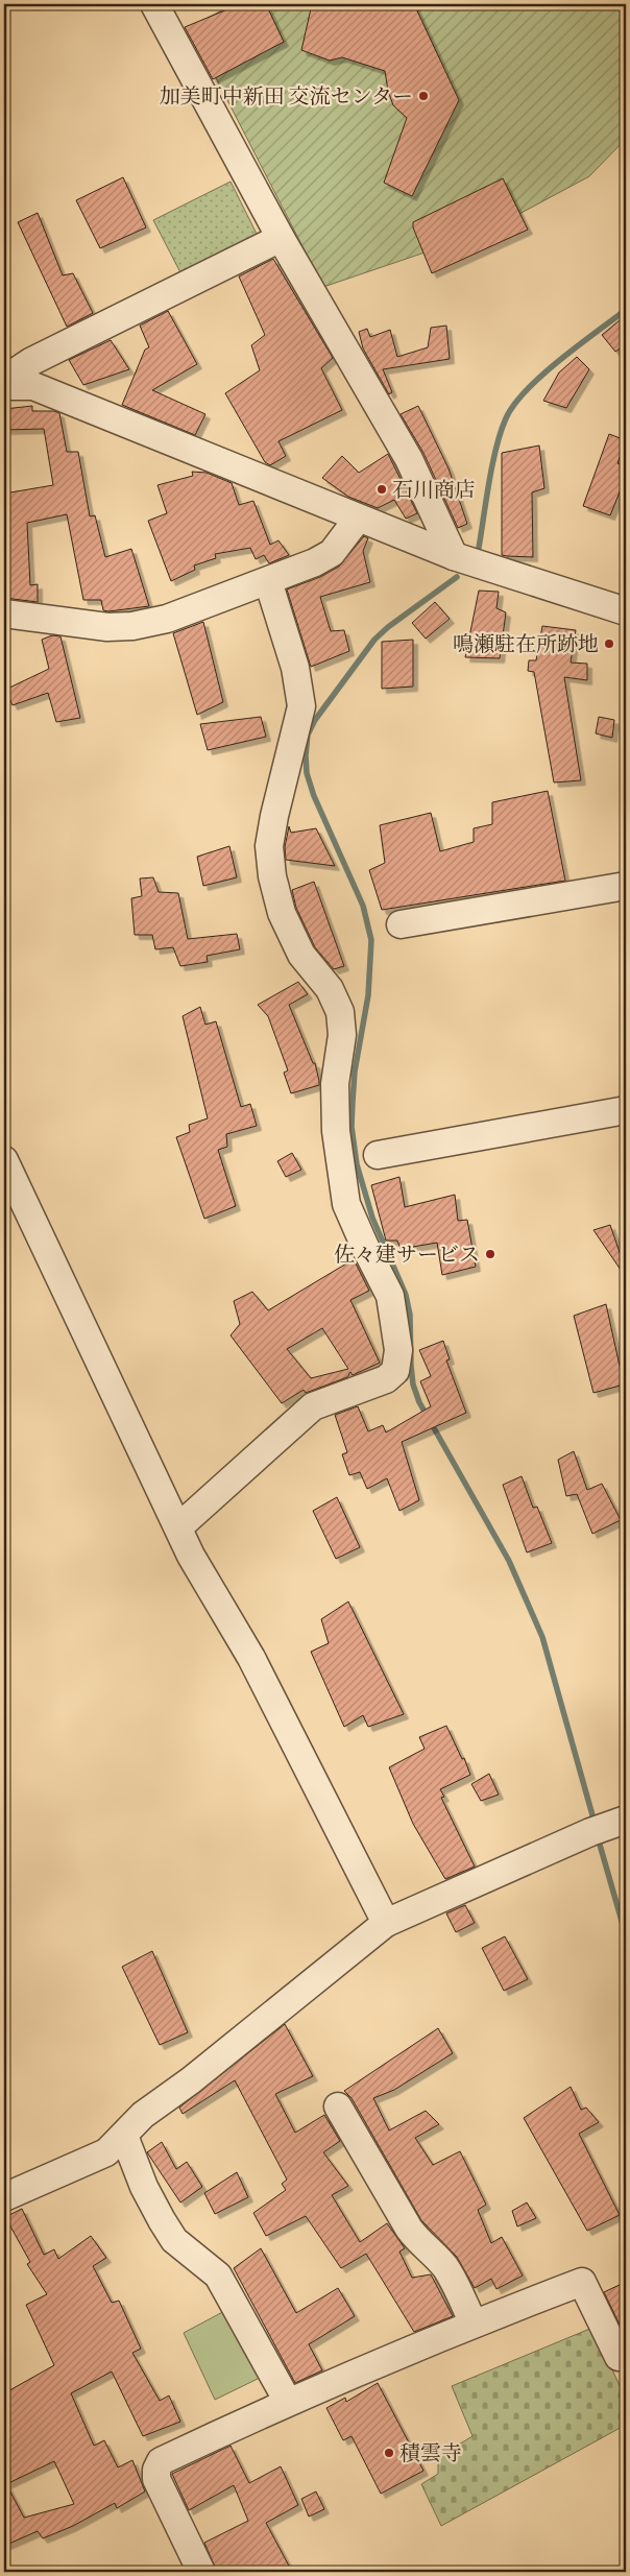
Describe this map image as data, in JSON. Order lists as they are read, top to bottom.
{
  "places": [
    "加美町中新田 交流センター",
    "石川商店",
    "鳴瀬駐在所跡地",
    "佐々建サービス",
    "積雲寺"
  ]
}
